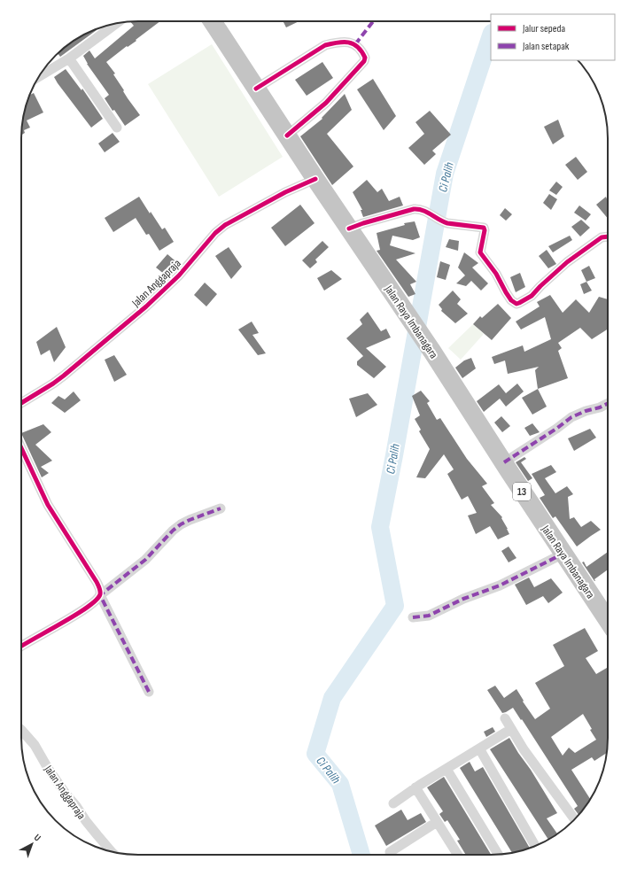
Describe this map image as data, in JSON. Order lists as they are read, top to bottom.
{
  "streets": {
    "highway": ["Jalan Raya Imbanagara", "13"],
    "street": ["Jalan Anggapraja"]
  },
  "crossings": [
    ["Jalan Anggapraja", "Jalan Raya Imbanagara"]
  ],
  "water": ["Ci Palih"],
  "legend": ["Jalur sepeda", "Jalan setapak"],
  "north": "top right"
}
